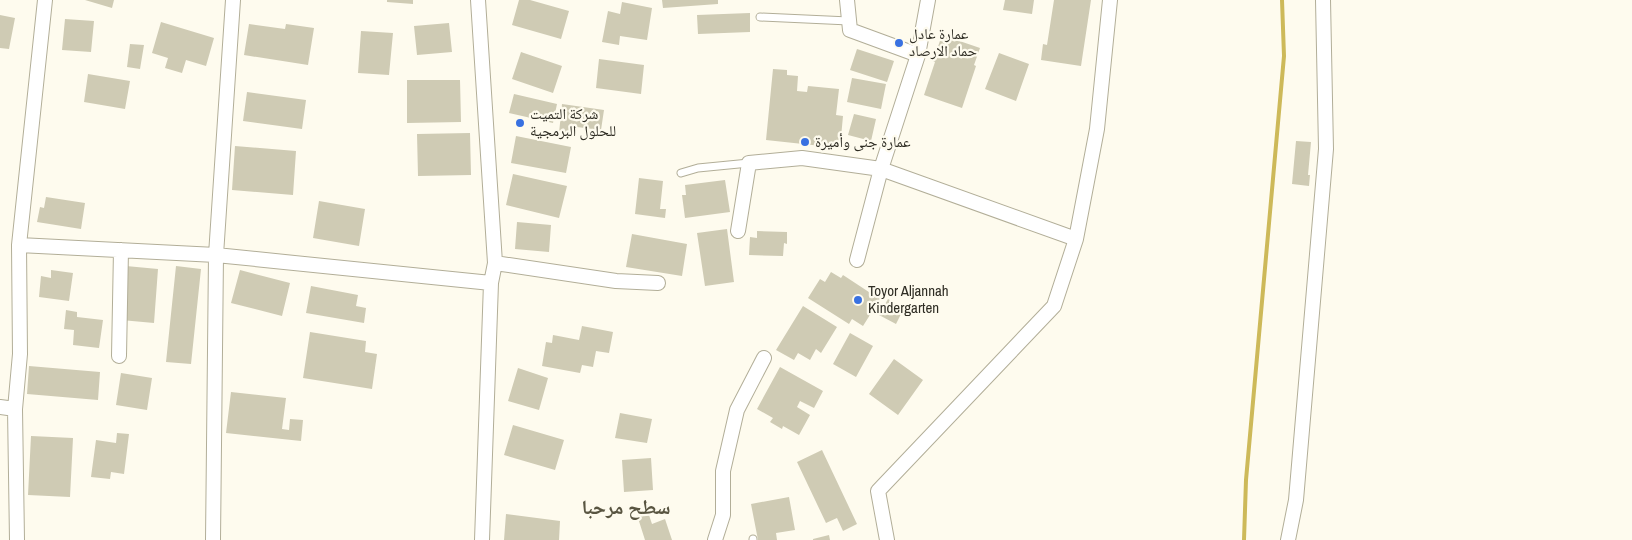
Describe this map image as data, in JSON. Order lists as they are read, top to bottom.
{
  "districts": ["سطح مرحبا"],
  "places": [
    "عمارة عادل حماد الارصاد",
    "شركة التميت للحلول البرمجية",
    "عمارة جنى وأميرة",
    "Toyor Aljannah Kindergarten"
  ]
}
